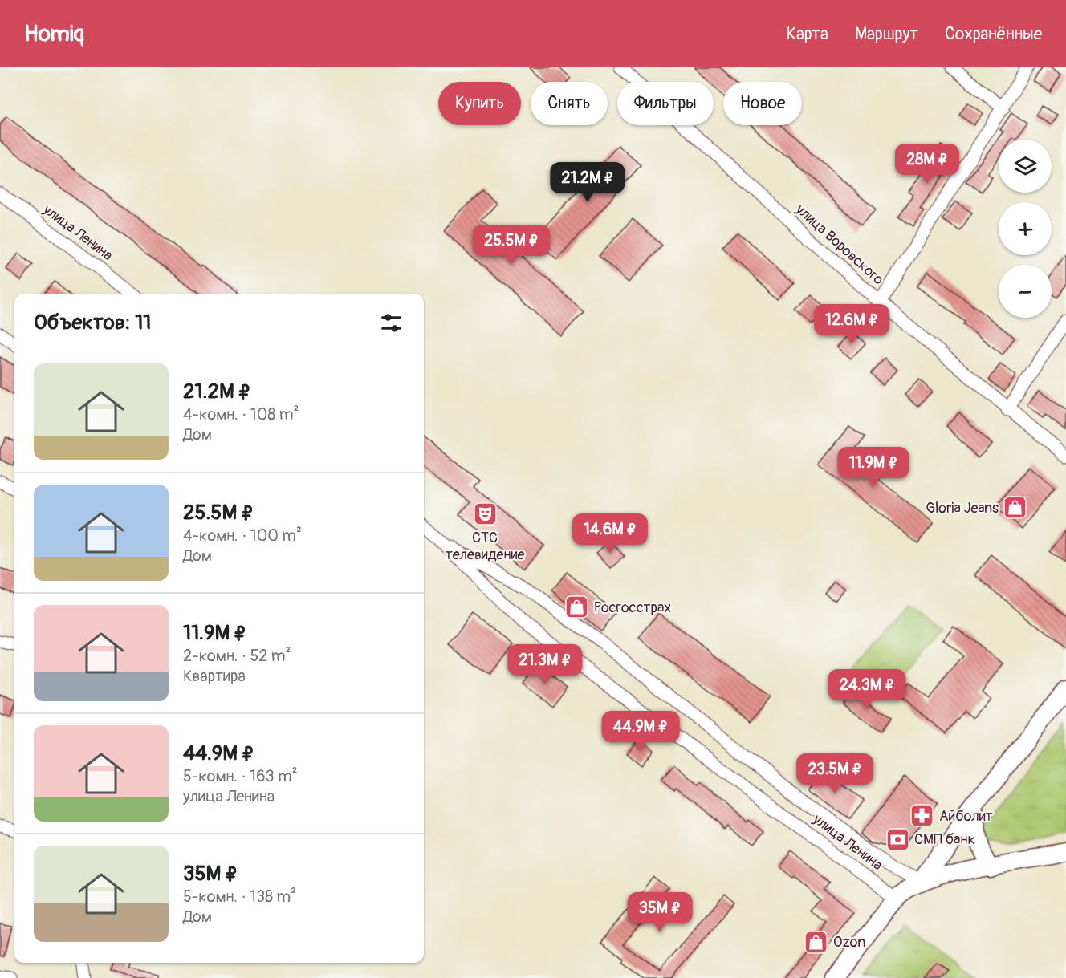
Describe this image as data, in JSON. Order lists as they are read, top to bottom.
{
  "streets": {
    "street": ["улица Ленина", "улица Воровского"]
  },
  "places": {
    "shop": ["Gloria Jeans", "Росгосстрах", "Ozon"],
    "theatre": ["СТС телевидение"],
    "pharmacy": ["Айболит"],
    "bank": ["СМП банк"]
  },
  "page": {
    "header": "Homiq",
    "nav": ["Карта", "Маршрут", "Сохранённые"],
    "chip": [
      "Купить",
      "Снять",
      "Фильтры",
      "Новое"
    ],
    "map_buttons": ["+", "−"],
    "price": [
      "28M ₽",
      "21.2M ₽",
      "25.5M ₽",
      "12.6M ₽",
      "11.9M ₽",
      "14.6M ₽",
      "21.3M ₽",
      "24.3M ₽",
      "44.9M ₽",
      "23.5M ₽",
      "35M ₽"
    ],
    "heading": "Объектов: 11",
    "list": [
      {
        "name": "21.2M ₽",
        "note": "4-комн. · 108 m² · Дом"
      },
      {
        "name": "25.5M ₽",
        "note": "4-комн. · 100 m² · Дом"
      },
      {
        "name": "11.9M ₽",
        "note": "2-комн. · 52 m² · Квартира"
      },
      {
        "name": "44.9M ₽",
        "note": "5-комн. · 163 m² · улица Ленина"
      },
      {
        "name": "35M ₽",
        "note": "5-комн. · 138 m² · Дом"
      }
    ]
  }
}
